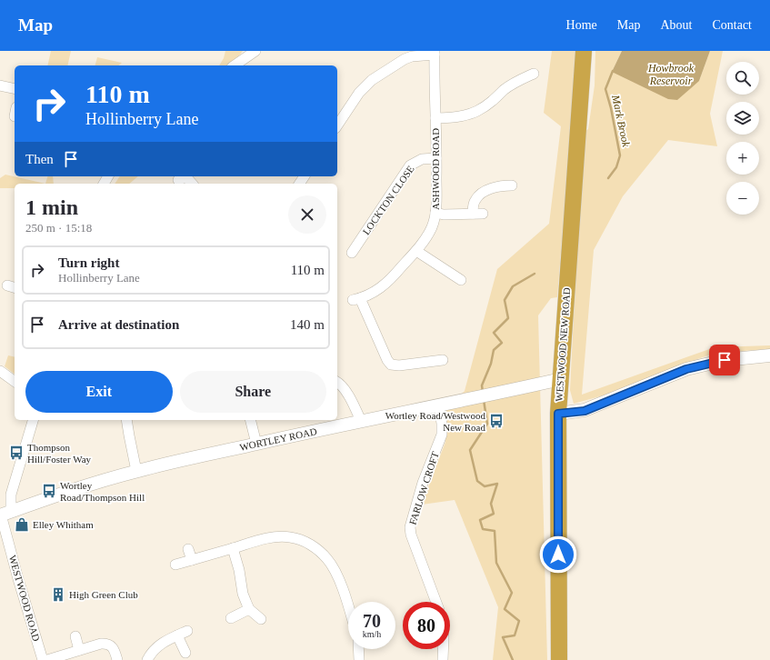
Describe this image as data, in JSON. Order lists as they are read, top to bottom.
{
  "streets": {
    "highway": ["WESTWOOD NEW ROAD"],
    "street": [
      "ASHWOOD ROAD",
      "LOCKTON CLOSE",
      "WORTLEY ROAD",
      "FARLOW CROFT",
      "WESTWOOD ROAD"
    ]
  },
  "crossings": [
    ["ASHWOOD ROAD", "LOCKTON CLOSE"],
    ["WESTWOOD NEW ROAD", "WORTLEY ROAD"],
    ["WORTLEY ROAD", "FARLOW CROFT"],
    ["WORTLEY ROAD", "WESTWOOD ROAD"]
  ],
  "water": ["Howbrook Reservoir", "Mark Brook"],
  "places": {
    "bus stop": ["Wortley Road/Westwood New Road", "Thompson Hill/Foster Way", "Wortley Road/Thompson Hill"],
    "shop": ["Elley Whitham"],
    "building": ["High Green Club"]
  },
  "page": {
    "header": "Map",
    "nav": [
      "Home",
      "Map",
      "About",
      "Contact"
    ],
    "map_buttons": ["+", "−"],
    "turn": ["110 m", "Hollinberry Lane"],
    "then": "Then",
    "heading": ["1 min", "250 m · 15:18"],
    "list": [
      {
        "name": "Turn right",
        "note": "Hollinberry Lane",
        "value": "110 m"
      },
      {
        "name": "Arrive at destination",
        "value": "140 m"
      }
    ],
    "buttons": ["Exit", "Share"],
    "speed": "70 km/h",
    "limit": "80"
  }
}
